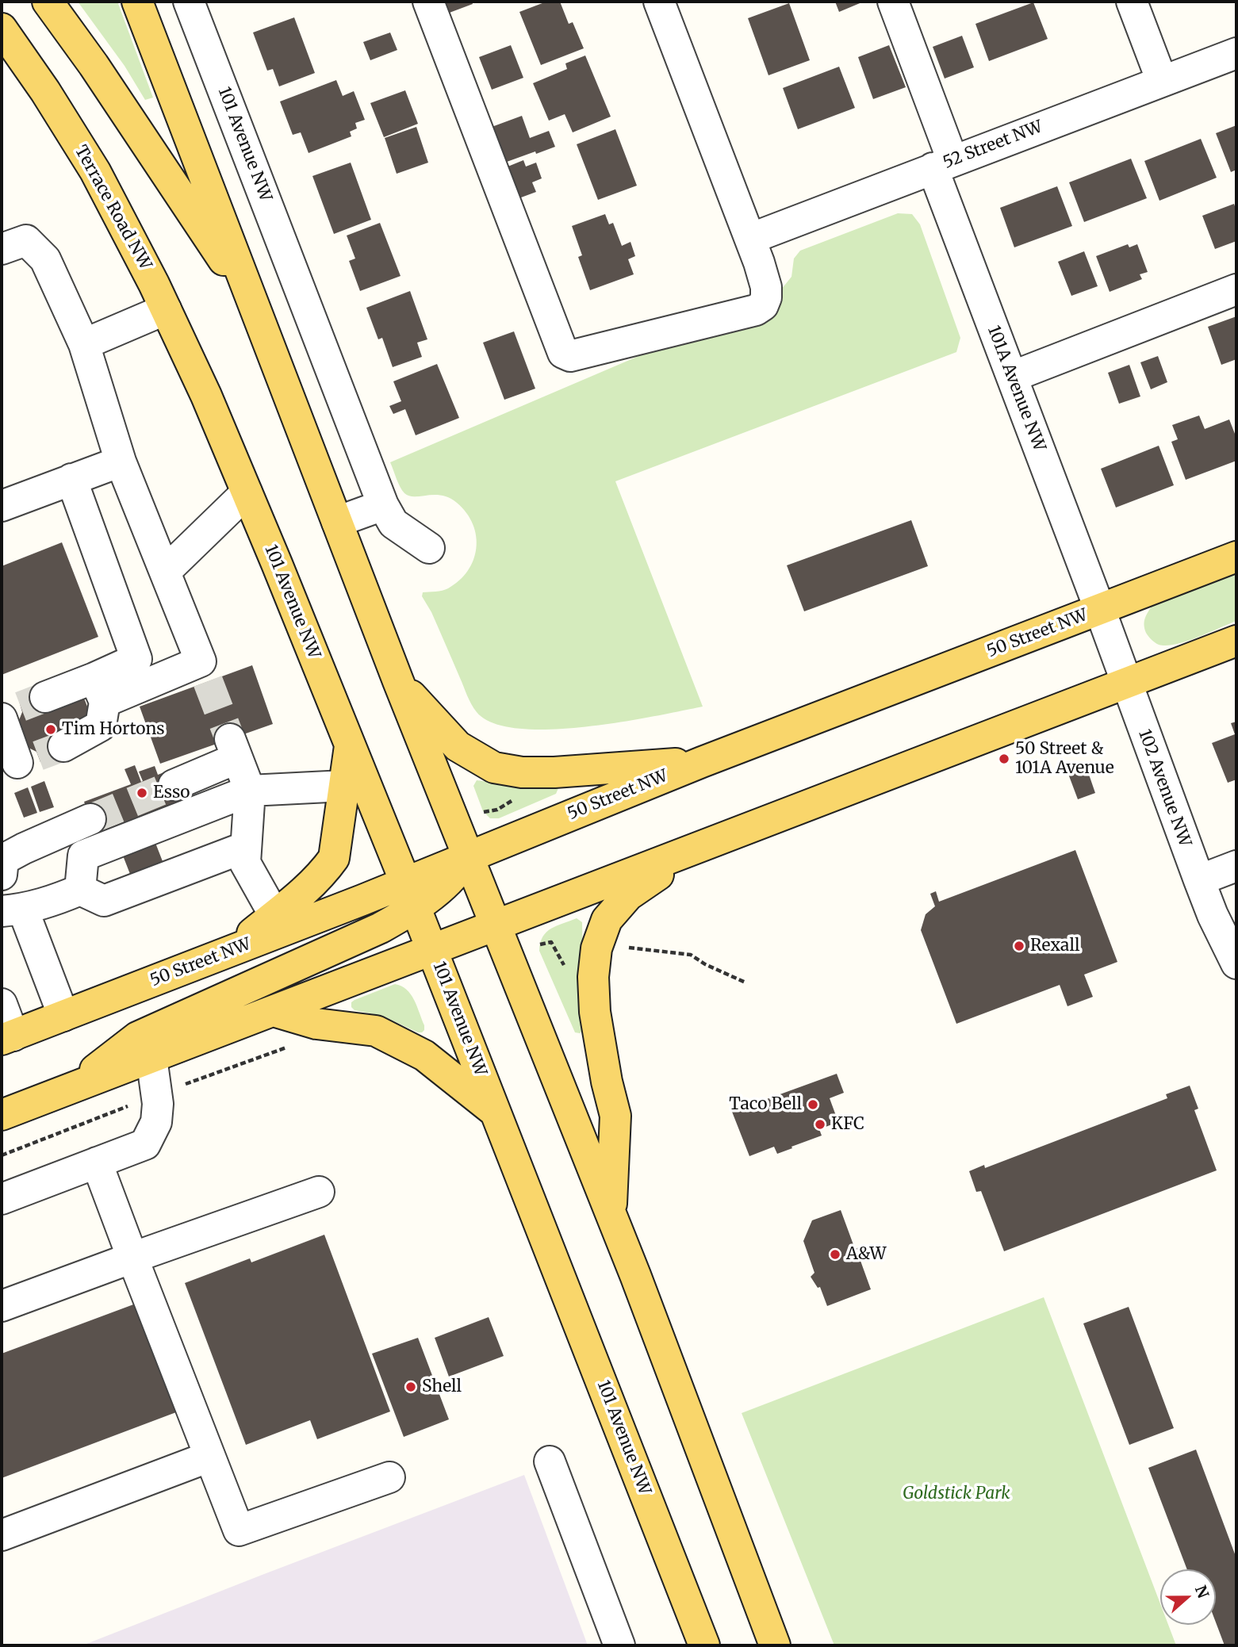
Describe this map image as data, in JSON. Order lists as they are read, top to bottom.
{
  "streets": {
    "main road": ["101 Avenue NW", "Terrace Road NW", "50 Street NW"],
    "street": ["52 Street NW", "101A Avenue NW", "102 Avenue NW"]
  },
  "crossings": [
    ["101 Avenue NW", "Terrace Road NW"],
    ["101 Avenue NW", "50 Street NW"],
    ["52 Street NW", "101A Avenue NW"],
    ["101A Avenue NW", "50 Street NW"],
    ["101A Avenue NW", "102 Avenue NW"],
    ["50 Street NW", "102 Avenue NW"]
  ],
  "parks": ["Goldstick Park"],
  "places": [
    "Tim Hortons",
    "50 Street & 101A Avenue",
    "Esso",
    "Rexall",
    "Taco Bell",
    "KFC",
    "A&W",
    "Shell"
  ],
  "north": "right"
}
